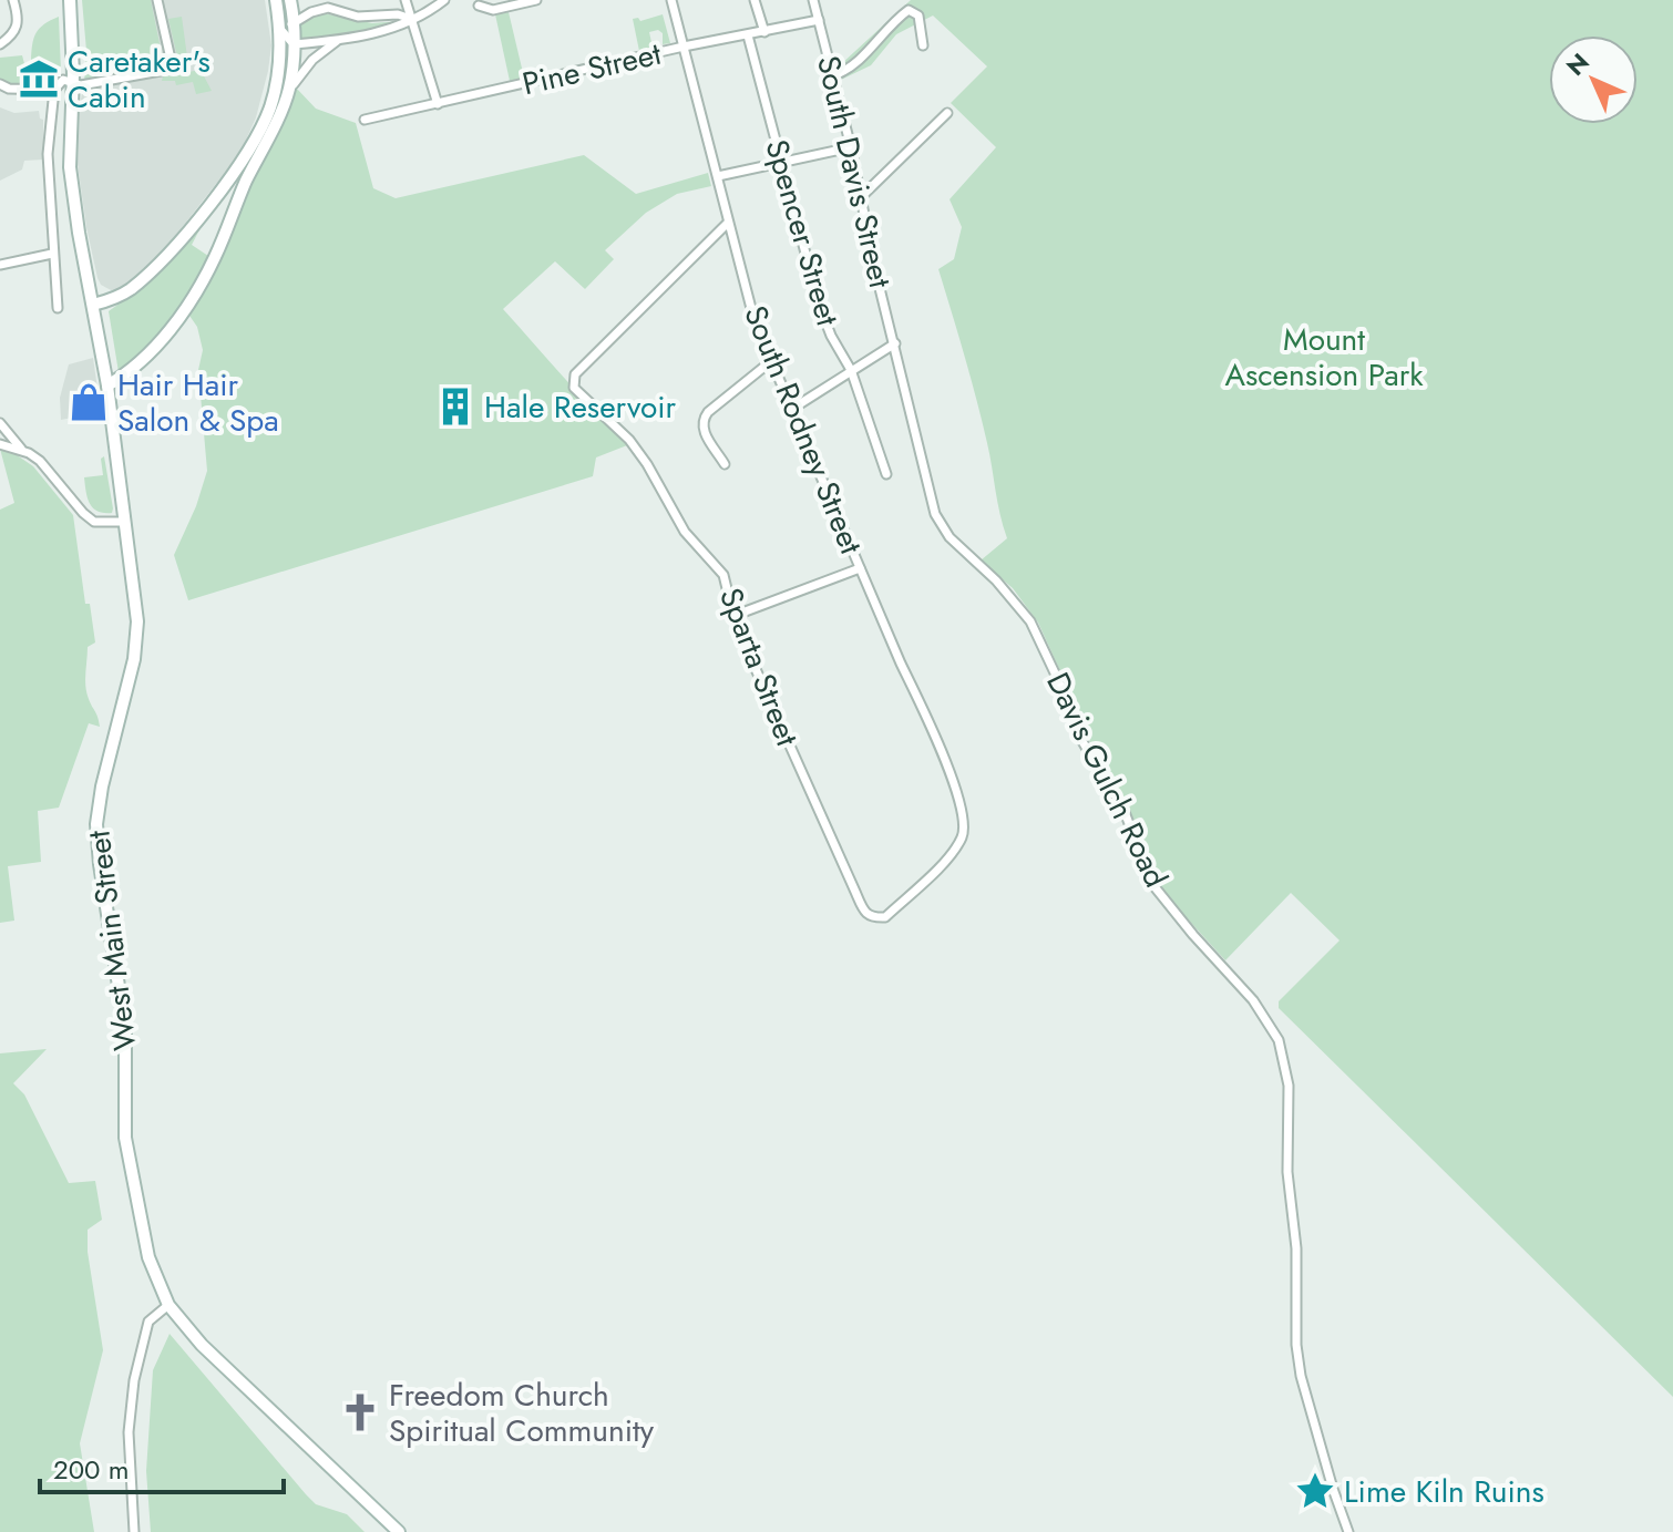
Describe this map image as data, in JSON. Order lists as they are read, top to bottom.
{
  "streets": {
    "street": [
      "Pine Street",
      "South Davis Street",
      "Spencer Street",
      "South Rodney Street",
      "Sparta Street",
      "Davis Gulch Road",
      "West Main Street"
    ]
  },
  "crossings": [
    ["Pine Street", "South Davis Street"],
    ["Pine Street", "Spencer Street"],
    ["Pine Street", "South Rodney Street"],
    ["South Davis Street", "Davis Gulch Road"],
    ["South Rodney Street", "Sparta Street"]
  ],
  "parks": ["Mount Ascension Park"],
  "places": {
    "museum": ["Caretaker's Cabin"],
    "shop": ["Hair Hair Salon & Spa"],
    "building": ["Hale Reservoir"],
    "church": ["Freedom Church Spiritual Community"],
    "place": ["Lime Kiln Ruins"]
  },
  "scale_bar": "200 m",
  "north": "top left"
}
